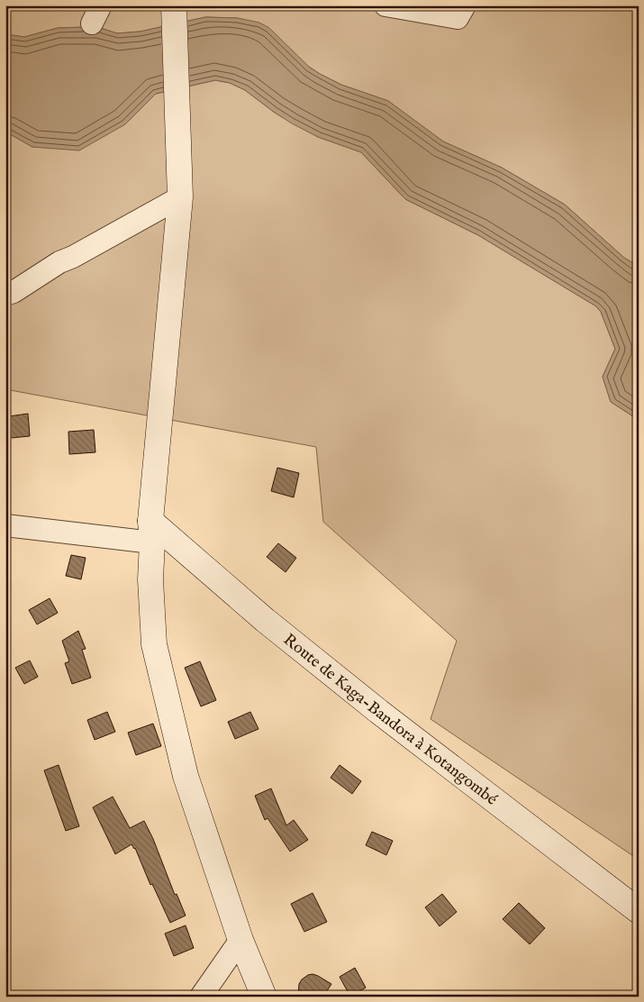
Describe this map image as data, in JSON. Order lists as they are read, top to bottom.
{
  "streets": {
    "main road": ["Route de Kaga-Bandora à Kotangombé"]
  }
}
